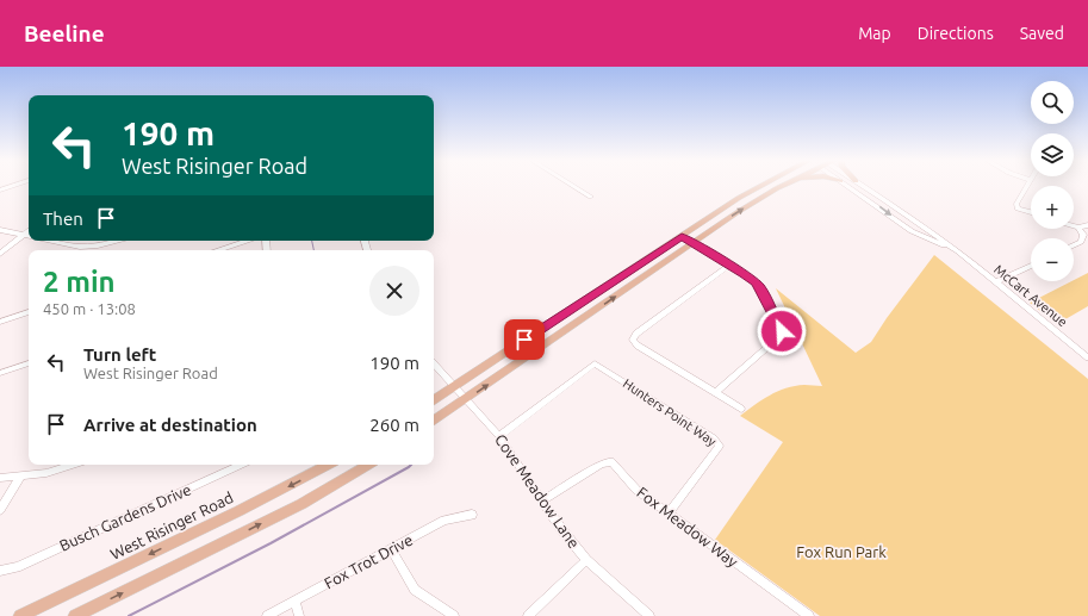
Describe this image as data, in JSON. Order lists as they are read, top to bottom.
{
  "streets": {
    "main road": ["West Risinger Road"],
    "street": [
      "McCart Avenue",
      "Hunters Point Way",
      "Cove Meadow Lane",
      "Busch Gardens Drive",
      "Fox Meadow Way",
      "Fox Trot Drive"
    ]
  },
  "crossings": [
    ["Hunters Point Way", "Cove Meadow Lane"],
    ["Hunters Point Way", "Fox Meadow Way"],
    ["Cove Meadow Lane", "Fox Meadow Way"]
  ],
  "parks": ["Fox Run Park"],
  "page": {
    "header": "Beeline",
    "nav": ["Map", "Directions", "Saved"],
    "map_buttons": ["+", "−"],
    "turn": ["190 m", "West Risinger Road"],
    "then": "Then",
    "heading": ["2 min", "450 m · 13:08"],
    "list": [
      {
        "name": "Turn left",
        "note": "West Risinger Road",
        "value": "190 m"
      },
      {
        "name": "Arrive at destination",
        "value": "260 m"
      }
    ]
  }
}
